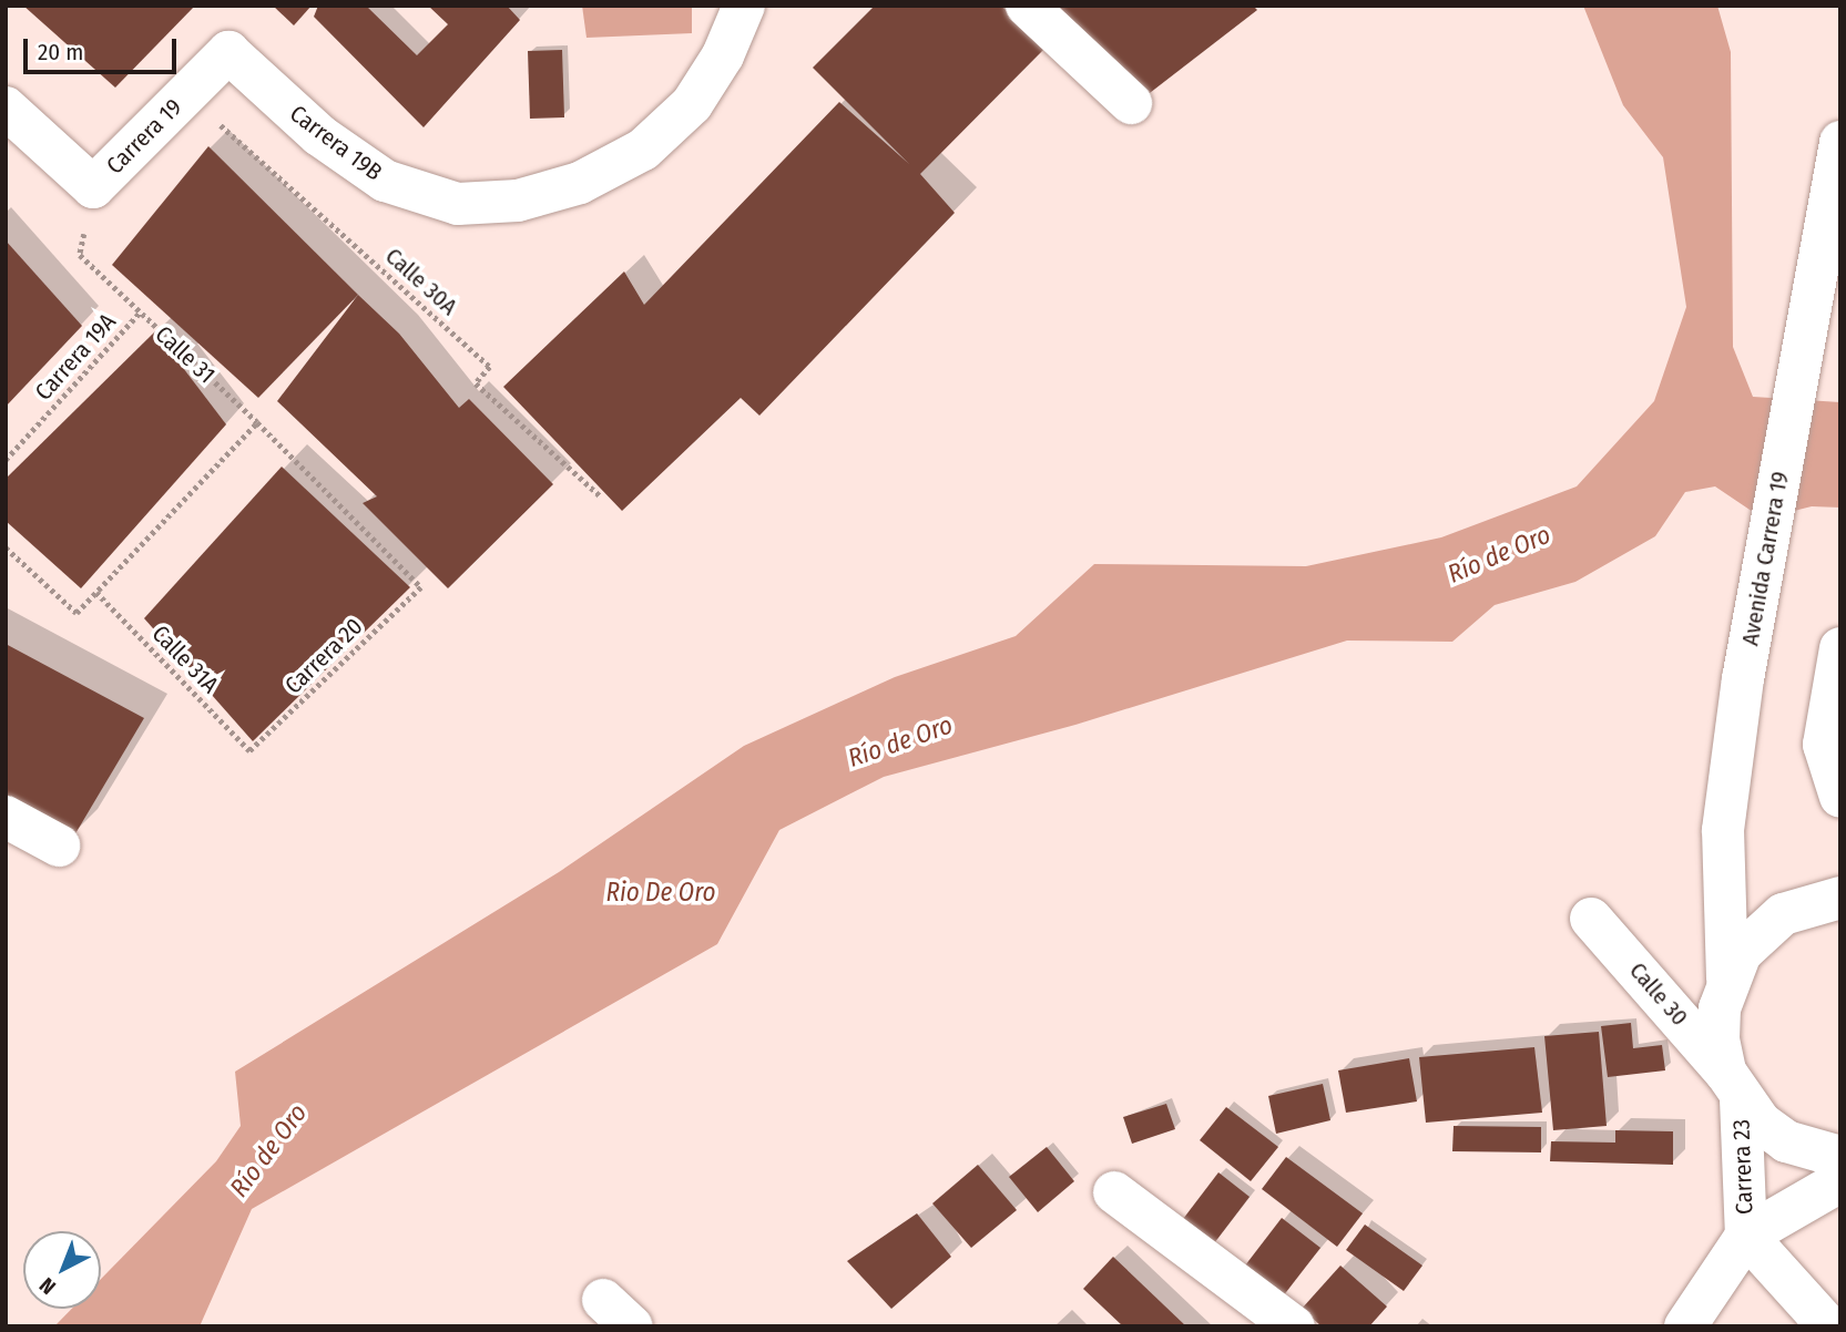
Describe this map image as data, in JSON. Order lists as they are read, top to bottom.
{
  "streets": {
    "street": [
      "Carrera 19",
      "Carrera 19B",
      "Avenida Carrera 19",
      "Calle 30",
      "Carrera 23"
    ],
    "path": [
      "Calle 30A",
      "Calle 31",
      "Carrera 19A",
      "Carrera 20",
      "Calle 31A"
    ]
  },
  "crossings": [
    ["Carrera 19", "Carrera 19B"],
    ["Carrera 19", "Calle 30A"],
    ["Carrera 19", "Calle 31"],
    ["Calle 31", "Carrera 19A"],
    ["Calle 31", "Carrera 20"],
    ["Avenida Carrera 19", "Carrera 23"],
    ["Carrera 20", "Calle 31A"],
    ["Calle 30", "Carrera 23"]
  ],
  "water": ["Río de Oro", "Rio De Oro"],
  "scale_bar": "20 m",
  "north": "bottom left"
}
